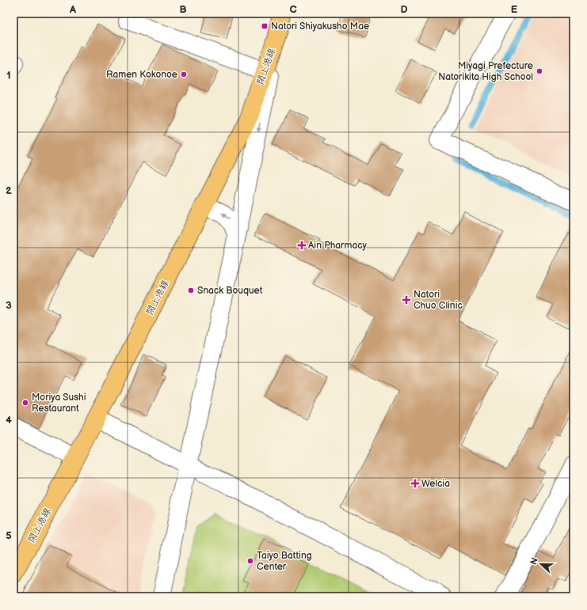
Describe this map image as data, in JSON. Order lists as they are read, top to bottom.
{
  "streets": {
    "main road": ["閖上港線"]
  },
  "places": {
    "transit": ["Natori Shiyakusho Mae"],
    "other": [
      "Miyagi Prefecture Natorikita High School",
      "Ramen Kokonoe",
      "Snack Bouquet",
      "Moriya Sushi Restaurant",
      "Taiyo Batting Center"
    ],
    "health": ["Ain Pharmacy", "Natori Chuo Clinic", "Welcia"]
  },
  "north": "left",
  "grid": {
    "columns": [
      "A",
      "B",
      "C",
      "D",
      "E"
    ],
    "rows": [
      "1",
      "2",
      "3",
      "4",
      "5"
    ]
  }
}
